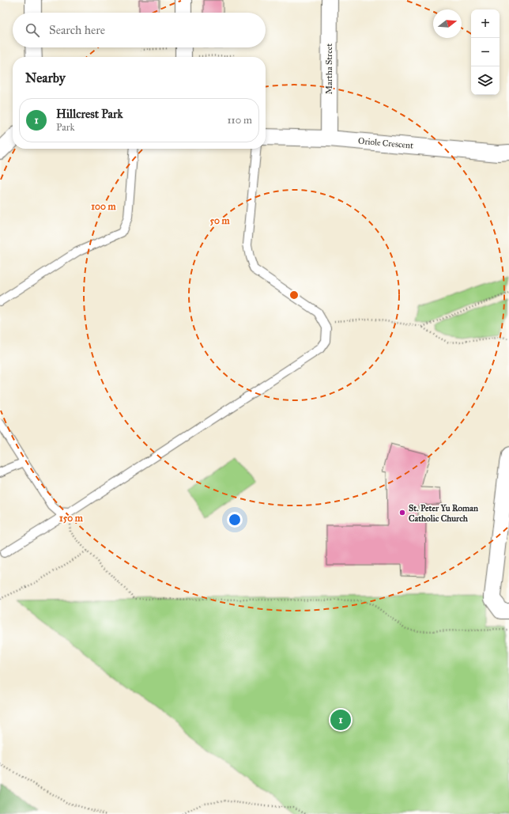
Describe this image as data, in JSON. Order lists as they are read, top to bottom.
{
  "streets": {
    "street": ["Martha Street", "Oriole Crescent"]
  },
  "crossings": [
    ["Martha Street", "Oriole Crescent"]
  ],
  "places": ["St. Peter Yu Roman Catholic Church"],
  "north": "right",
  "page": {
    "map_buttons": ["+", "−"],
    "search": "Search here",
    "heading": "Nearby",
    "list": [
      {
        "mark": "1",
        "name": "Hillcrest Park",
        "note": "Park",
        "value": "110 m"
      }
    ],
    "pins": "1"
  },
  "rings": ["100 m", "50 m", "150 m"]
}
